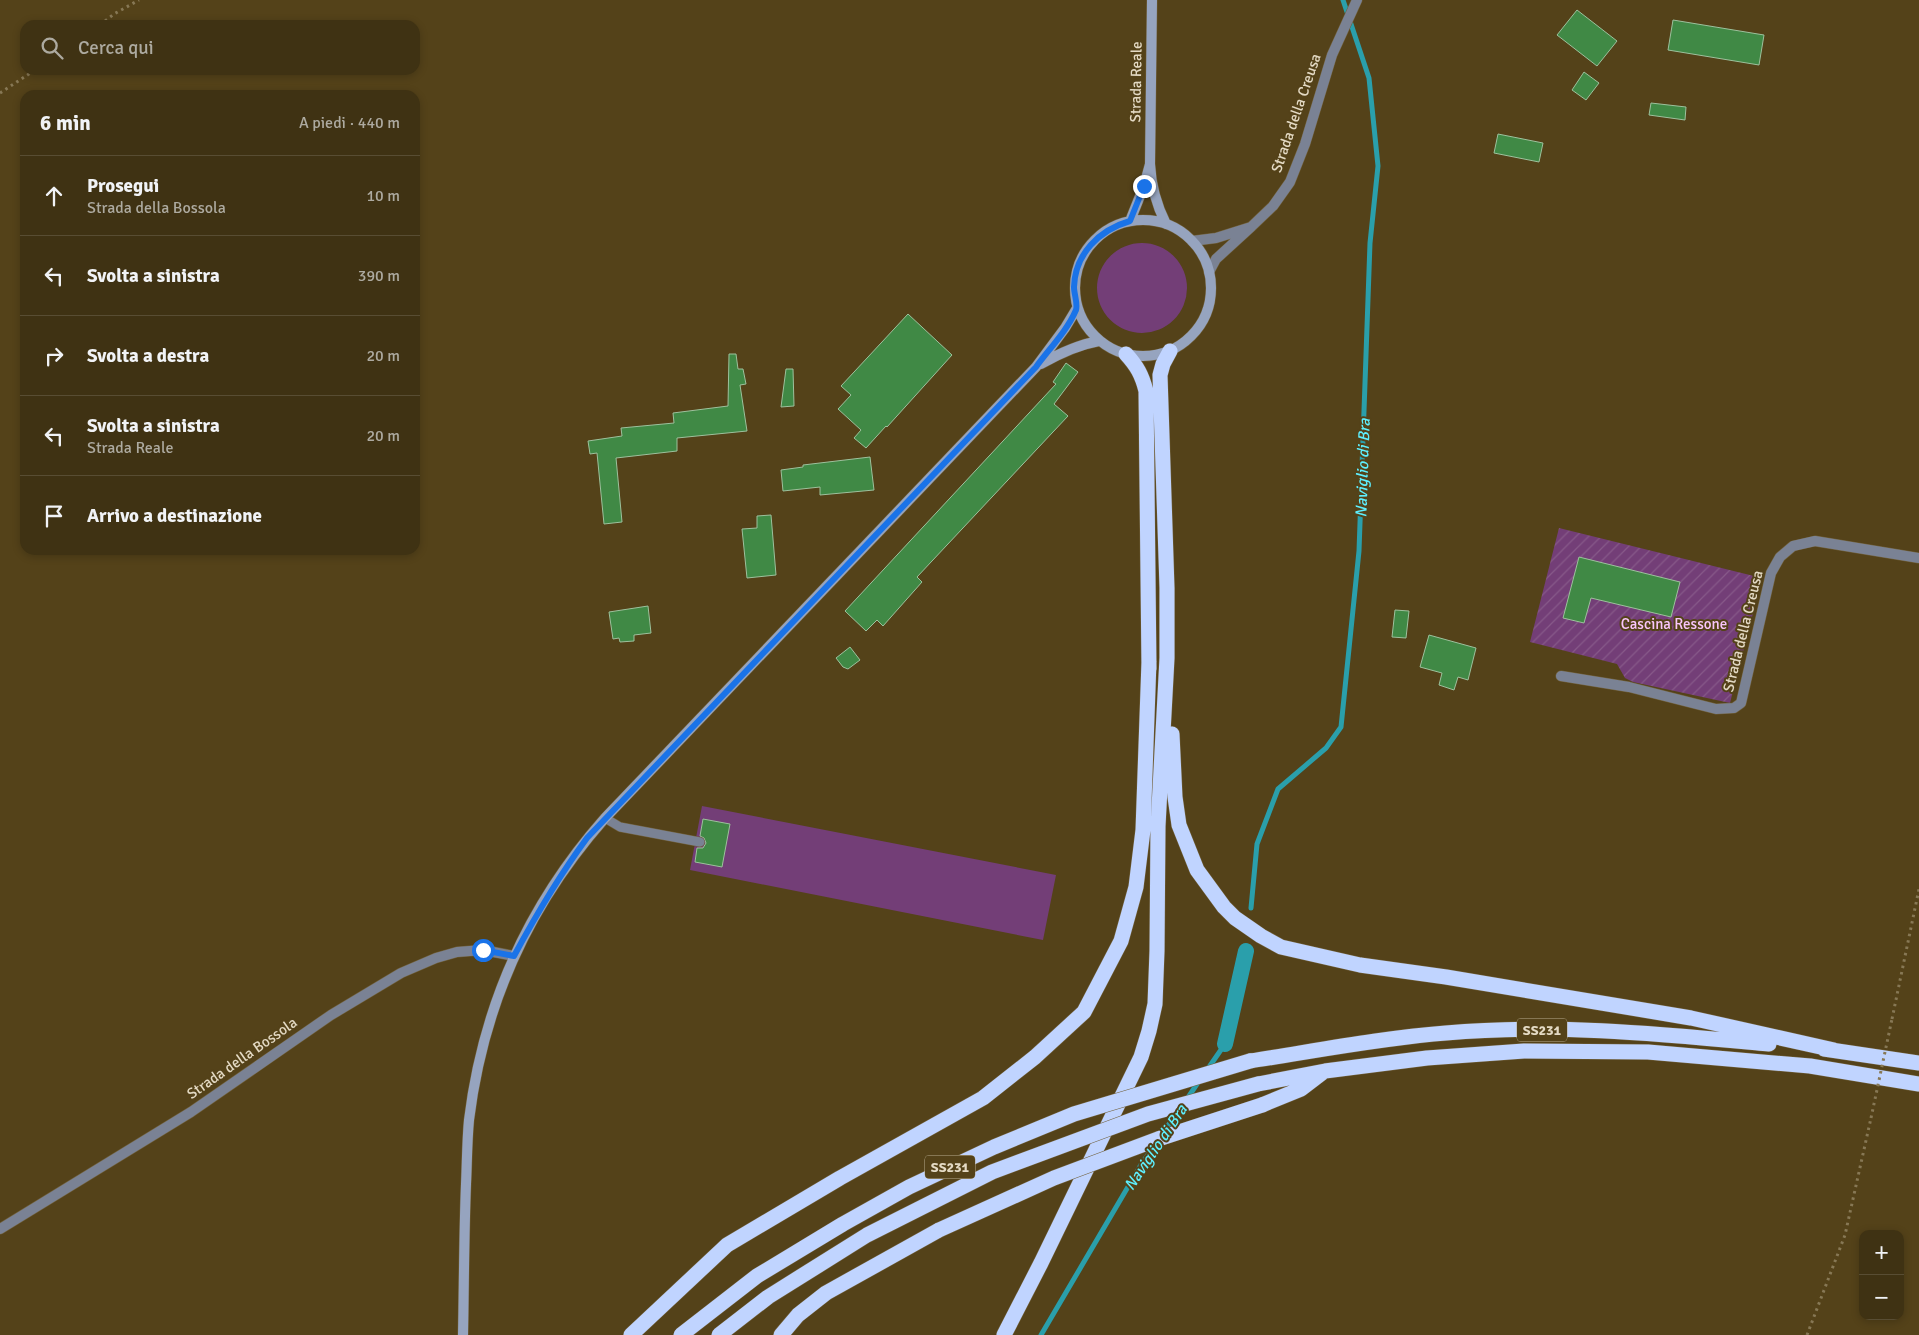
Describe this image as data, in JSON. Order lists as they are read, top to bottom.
{
  "streets": {
    "highway": ["SS231"],
    "main road": ["Strada Reale"],
    "street": ["Strada della Creusa", "Strada della Bossola"]
  },
  "crossings": [
    ["Strada Reale", "Strada della Creusa"]
  ],
  "water": ["Naviglio di Bra"],
  "parks": ["Cascina Ressone"],
  "page": {
    "search": "Cerca qui",
    "heading": ["6 min", "A piedi · 440 m"],
    "list": [
      ["Prosegui", "Strada della Bossola", "10 m"],
      ["Svolta a sinistra", "390 m"],
      ["Svolta a destra", "20 m"],
      ["Svolta a sinistra", "Strada Reale", "20 m"],
      "Arrivo a destinazione"
    ],
    "map_buttons": ["+", "−"]
  }
}
